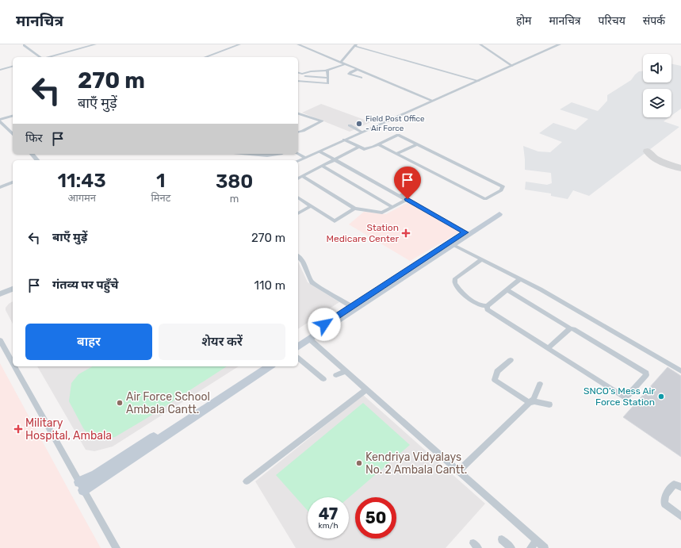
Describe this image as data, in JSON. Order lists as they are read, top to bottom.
{
  "places": {
    "other": [
      "Field Post Office - Air Force",
      "SNCO's Mess Air Force Station",
      "Air Force School Ambala Cantt.",
      "Kendriya Vidyalays No. 2 Ambala Cantt."
    ],
    "health": ["Station Medicare Center", "Military Hospital, Ambala"]
  },
  "page": {
    "header": "मानचित्र",
    "nav": [
      "होम",
      "मानचित्र",
      "परिचय",
      "संपर्क"
    ],
    "turn": ["270 m", "बाएँ मुड़ें"],
    "then": "फिर",
    "eta": [
      "11:43",
      "आगमन",
      "1",
      "मिनट",
      "380",
      "m"
    ],
    "list": [
      {
        "name": "बाएँ मुड़ें",
        "value": "270 m"
      },
      {
        "name": "गंतव्य पर पहुँचे",
        "value": "110 m"
      }
    ],
    "buttons": ["बाहर", "शेयर करें"],
    "speed": "47 km/h",
    "limit": "50"
  }
}
